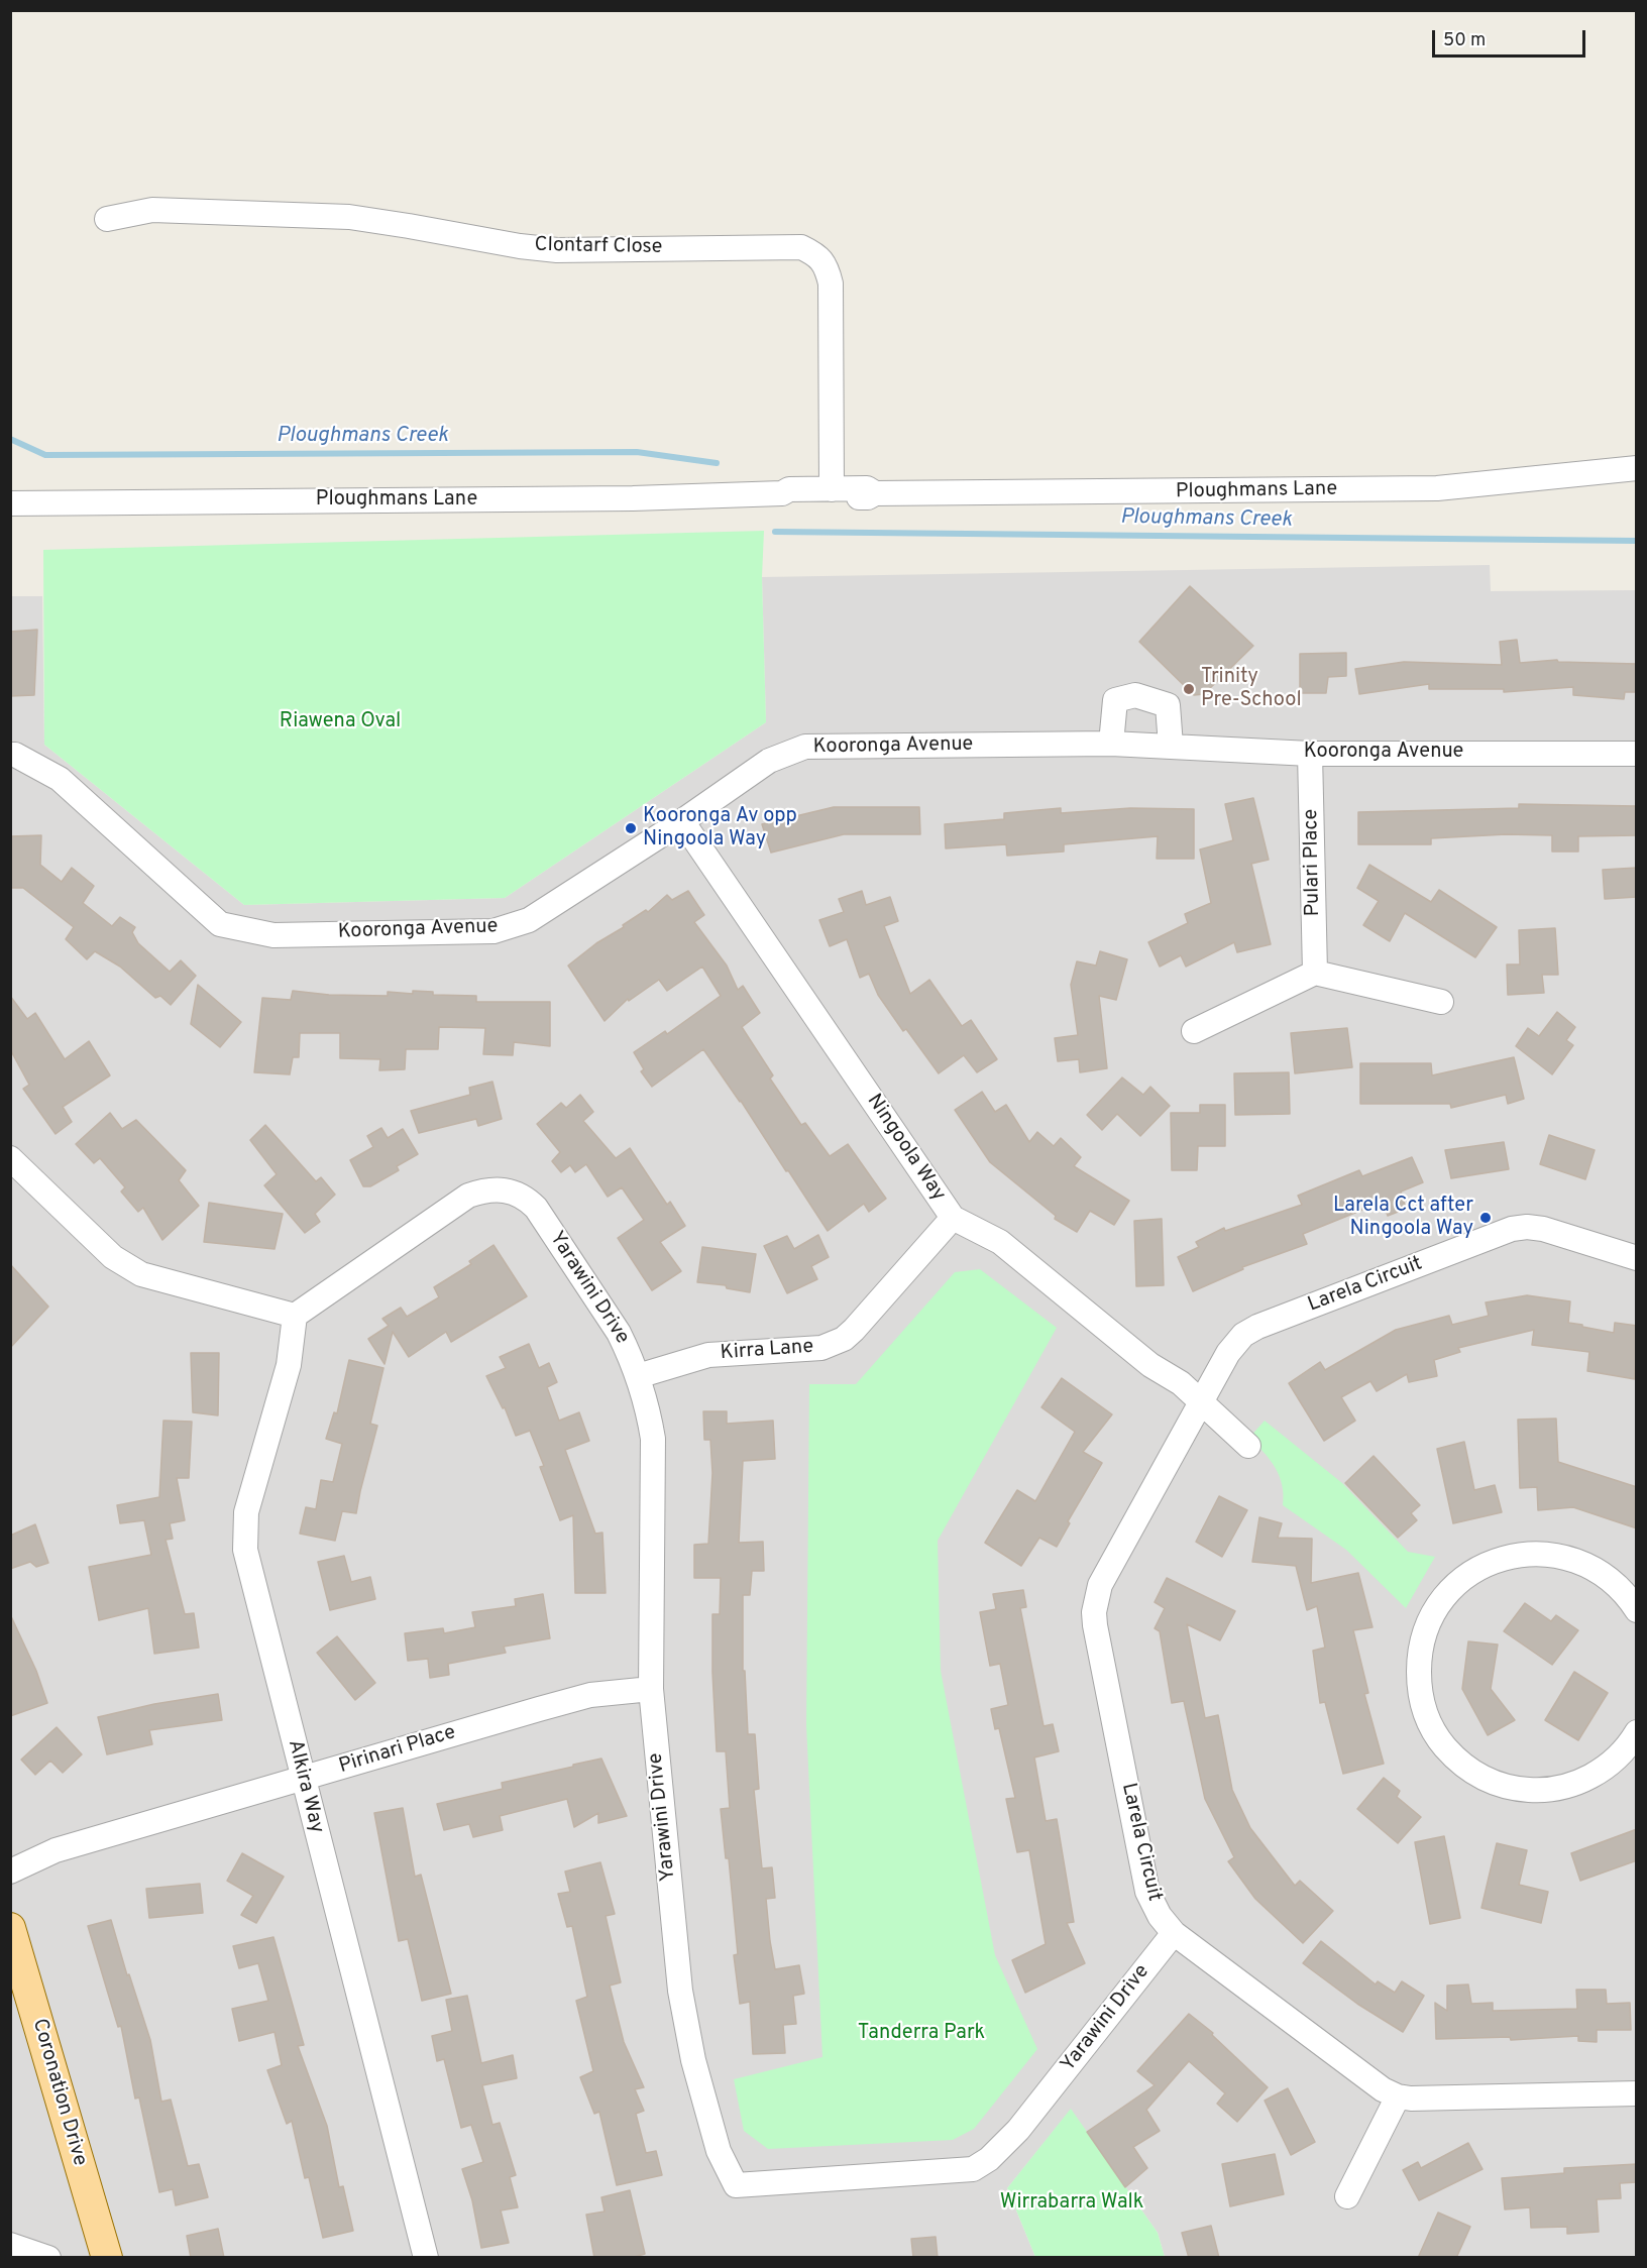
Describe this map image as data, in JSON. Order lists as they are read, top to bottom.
{
  "streets": {
    "main road": ["Coronation Drive"],
    "street": [
      "Clontarf Close",
      "Ploughmans Lane",
      "Kooronga Avenue",
      "Pulari Place",
      "Ningoola Way",
      "Larela Circuit",
      "Yarawini Drive",
      "Kirra Lane",
      "Pirinari Place",
      "Alkira Way"
    ]
  },
  "crossings": [
    ["Clontarf Close", "Ploughmans Lane"],
    ["Kooronga Avenue", "Pulari Place"],
    ["Kooronga Avenue", "Ningoola Way"],
    ["Ningoola Way", "Larela Circuit"],
    ["Ningoola Way", "Kirra Lane"],
    ["Larela Circuit", "Yarawini Drive"],
    ["Yarawini Drive", "Kirra Lane"],
    ["Yarawini Drive", "Pirinari Place"],
    ["Yarawini Drive", "Alkira Way"],
    ["Pirinari Place", "Alkira Way"]
  ],
  "water": ["Ploughmans Creek"],
  "parks": ["Riawena Oval", "Tanderra Park", "Wirrabarra Walk"],
  "places": ["Trinity Pre-School", "Kooronga Av opp Ningoola Way", "Larela Cct after Ningoola Way"],
  "scale_bar": "50 m"
}
